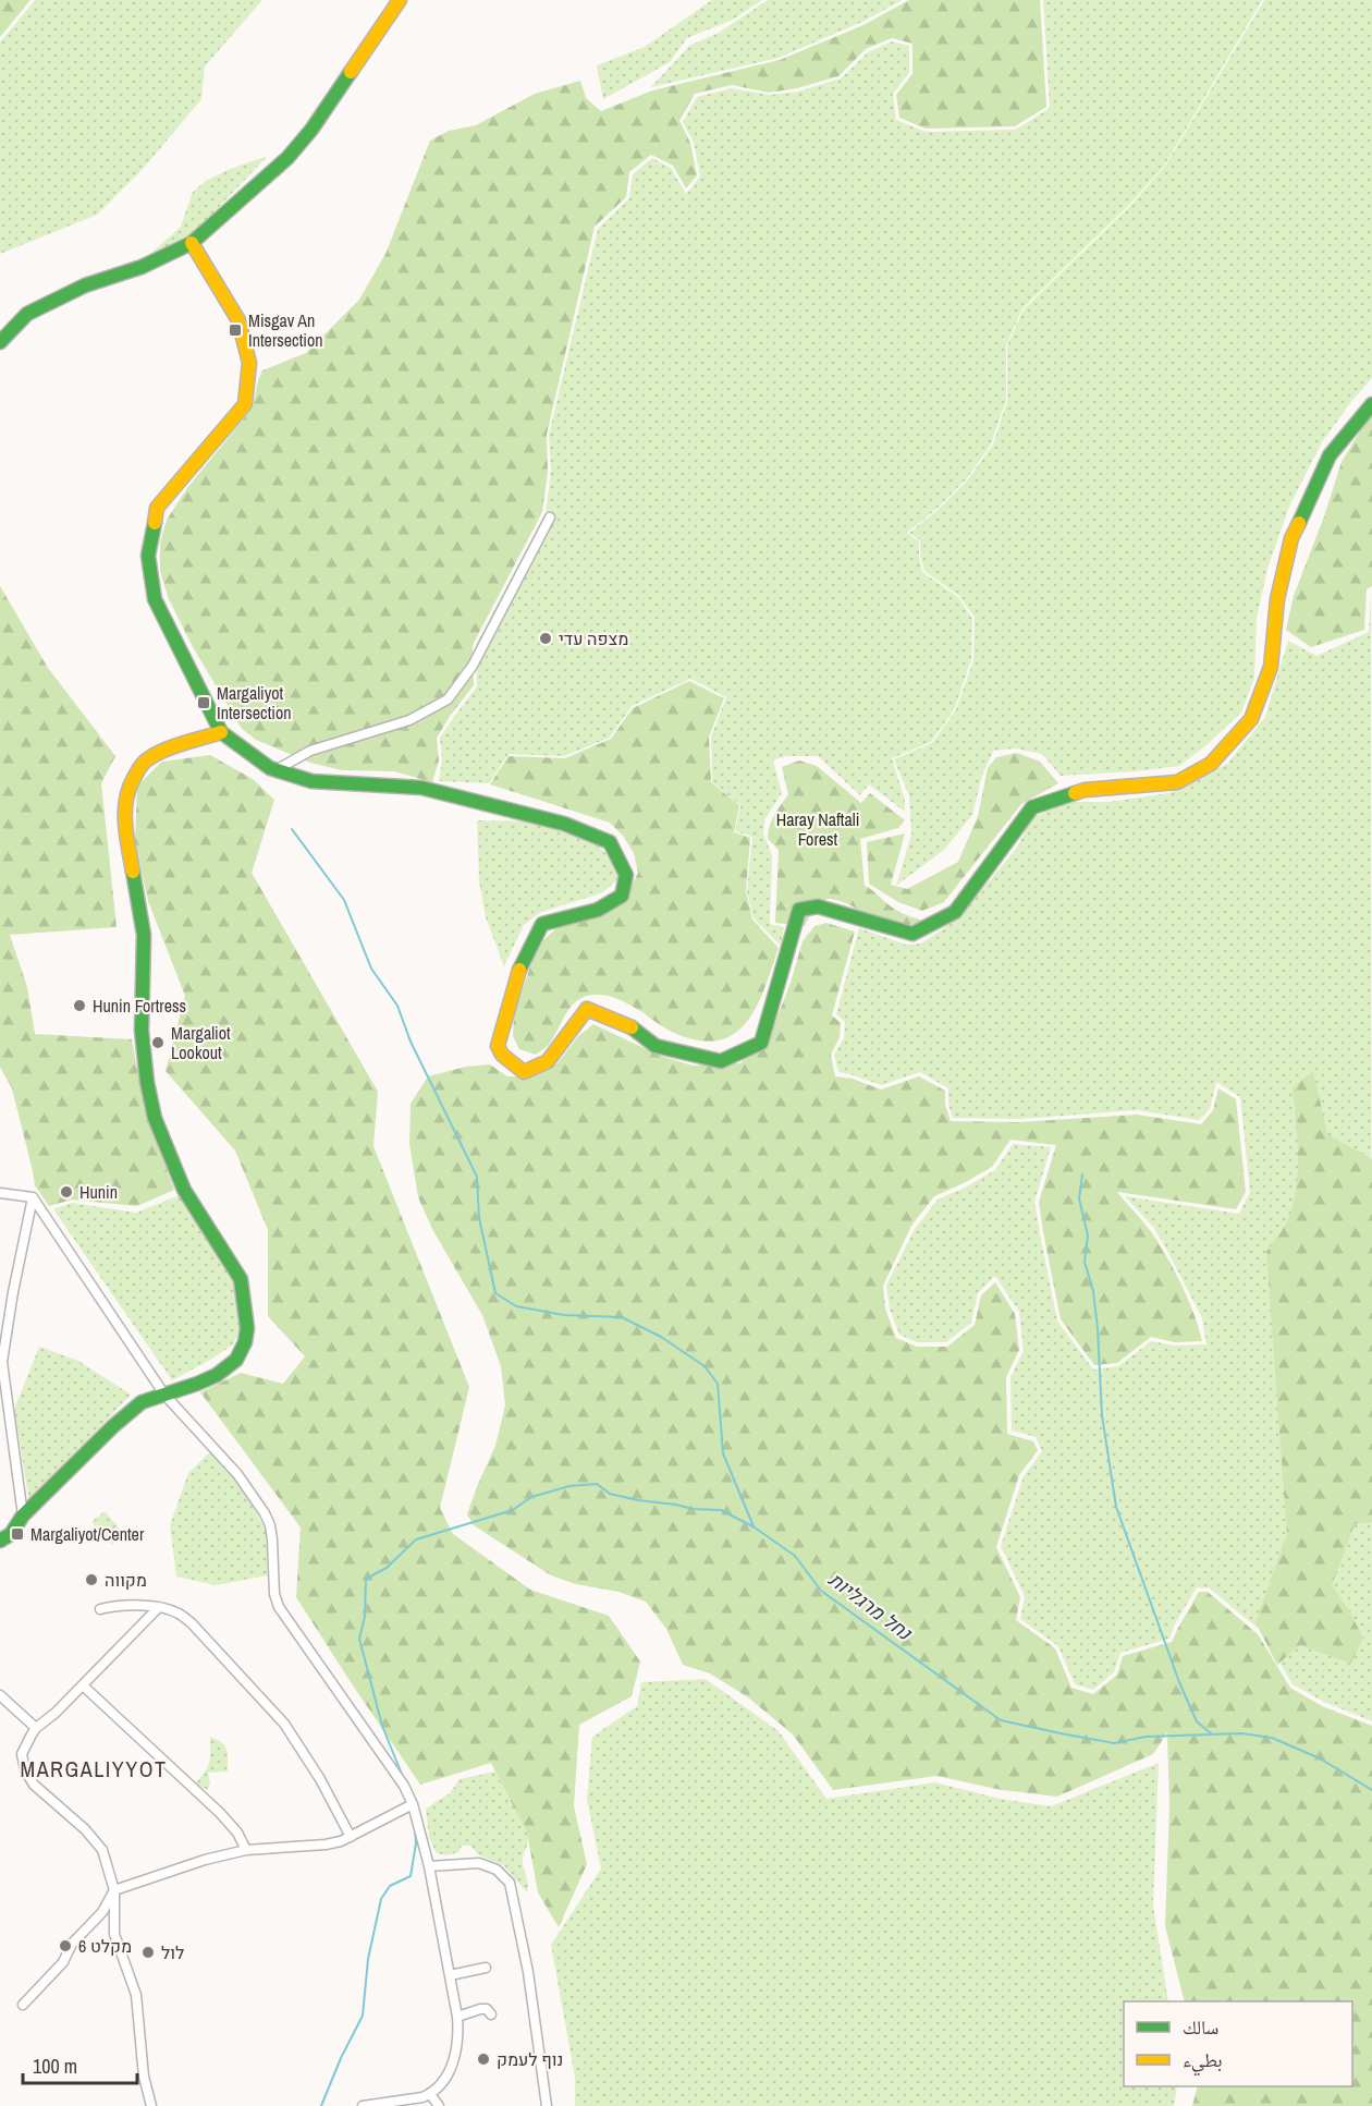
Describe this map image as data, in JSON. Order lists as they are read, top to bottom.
{
  "districts": ["MARGALIYYOT"],
  "water": ["נחל מרגליות"],
  "parks": ["Haray Naftali Forest"],
  "places": {
    "transit": ["Misgav An Intersection", "Margaliyot Intersection", "Margaliyot/Center"],
    "other": [
      "מצפה עדי",
      "Hunin Fortress",
      "Margaliot Lookout",
      "Hunin",
      "מקווה",
      "מקלט 6",
      "לול",
      "נוף לעמק"
    ]
  },
  "legend": ["سالك", "بطيء"],
  "scale_bar": "100 m"
}
